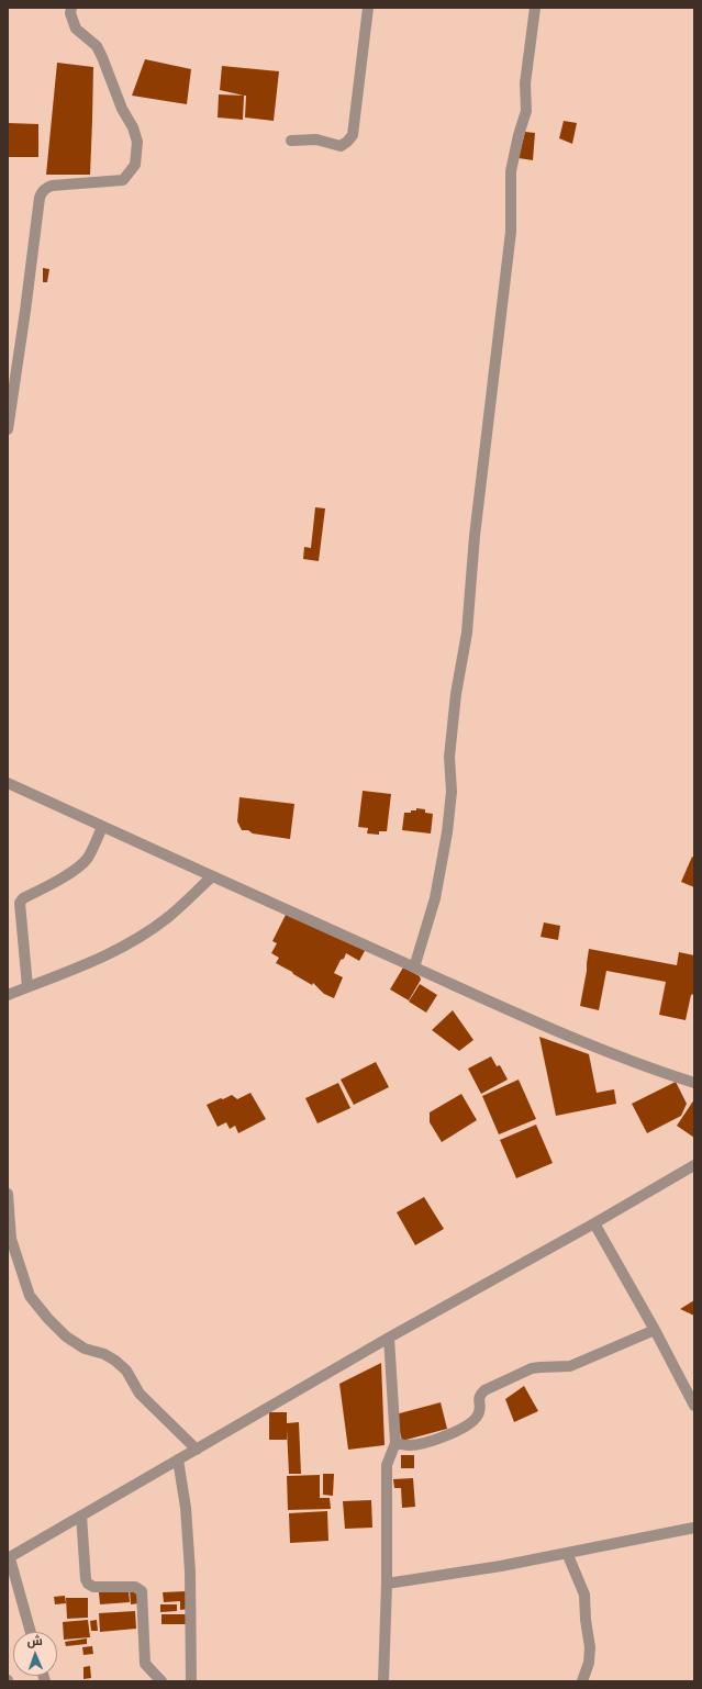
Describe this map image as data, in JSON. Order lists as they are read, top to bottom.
{
  "north": "top"
}
